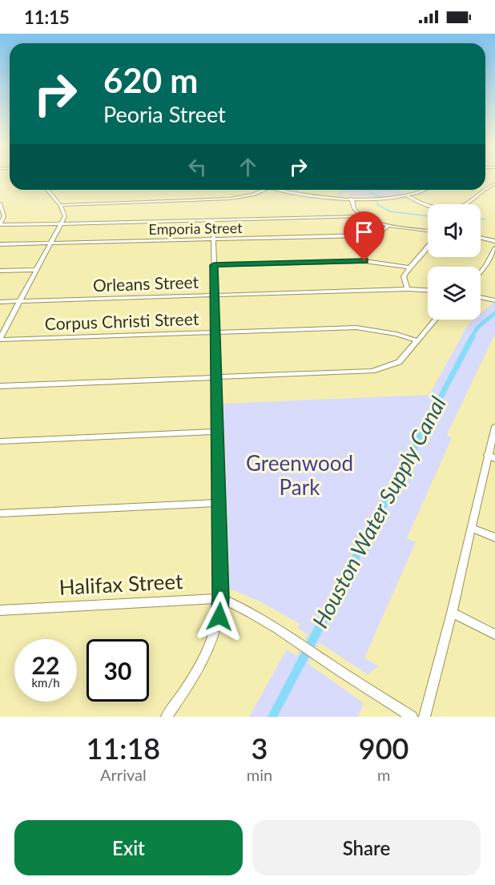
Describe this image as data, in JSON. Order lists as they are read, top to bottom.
{
  "streets": {
    "street": [
      "Emporia Street",
      "Orleans Street",
      "Corpus Christi Street",
      "Halifax Street"
    ]
  },
  "water": ["Houston Water Supply Canal"],
  "parks": ["Greenwood Park"],
  "page": {
    "status": "11:15",
    "turn": ["620 m", "Peoria Street"],
    "speed": "22 km/h",
    "limit": "30",
    "eta": [
      "11:18",
      "Arrival",
      "3",
      "min",
      "900",
      "m"
    ],
    "buttons": ["Exit", "Share"]
  }
}
